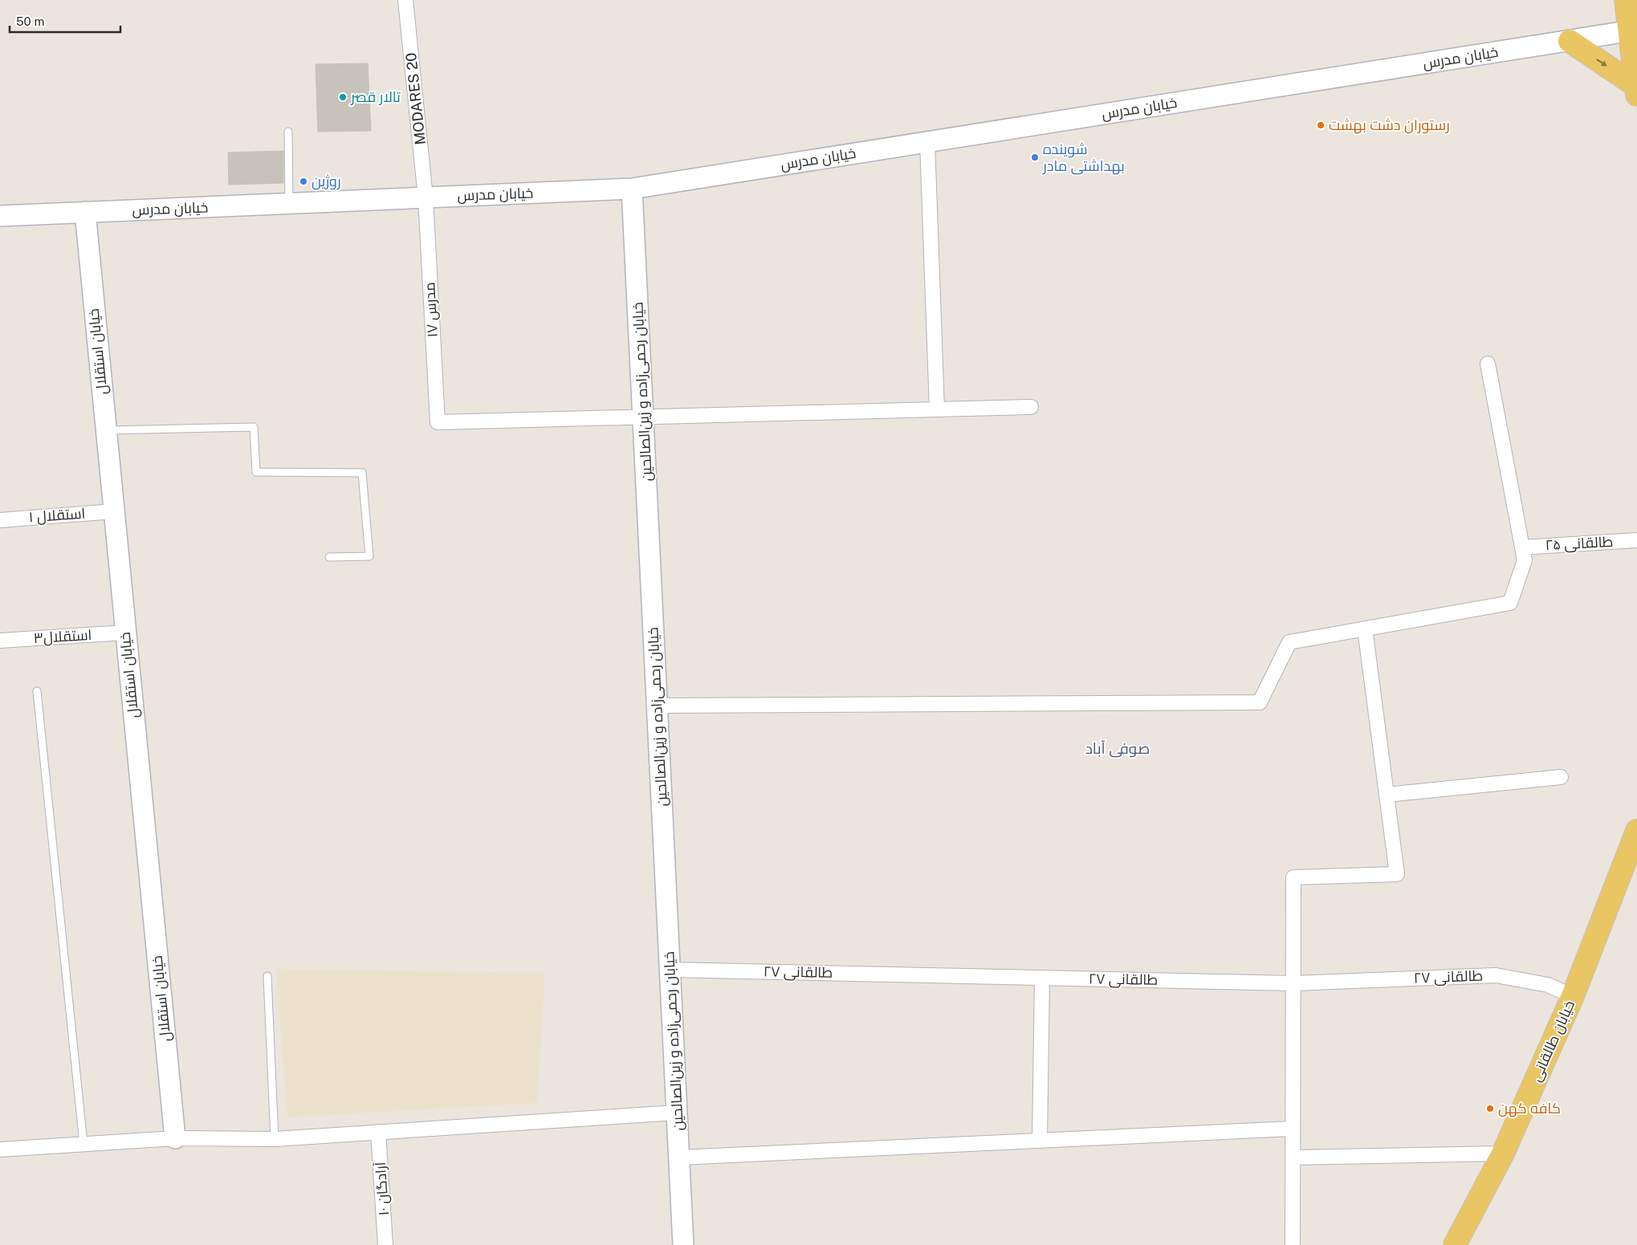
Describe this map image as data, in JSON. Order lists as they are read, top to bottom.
{
  "streets": {
    "main road": ["خیابان طالقانی"],
    "street": [
      "خیابان مدرس",
      "MODARES 20",
      "مدرس ۱۷",
      "خیابان استقلال",
      "خیابان رحمی‌زاده و زین‌الصالحین",
      "استقلال ۱",
      "طالقانی ۲۵",
      "استقلال۳",
      "طالقانی ۲۷",
      "آرادگان ۱۰"
    ]
  },
  "crossings": [
    ["خیابان مدرس", "MODARES 20"],
    ["خیابان مدرس", "مدرس ۱۷"],
    ["خیابان مدرس", "خیابان استقلال"],
    ["خیابان مدرس", "خیابان رحمی‌زاده و زین‌الصالحین"],
    ["MODARES 20", "مدرس ۱۷"],
    ["مدرس ۱۷", "خیابان رحمی‌زاده و زین‌الصالحین"],
    ["خیابان استقلال", "استقلال ۱"],
    ["خیابان استقلال", "استقلال۳"],
    ["خیابان رحمی‌زاده و زین‌الصالحین", "طالقانی ۲۷"],
    ["طالقانی ۲۷", "خیابان طالقانی"]
  ],
  "districts": ["صوفی آباد"],
  "places": [
    "تالار قصر",
    "رستوران دشت بهشت",
    "شوینده بهداشتی مادر",
    "روژین",
    "کافه کهن"
  ],
  "scale_bar": "50 m"
}
